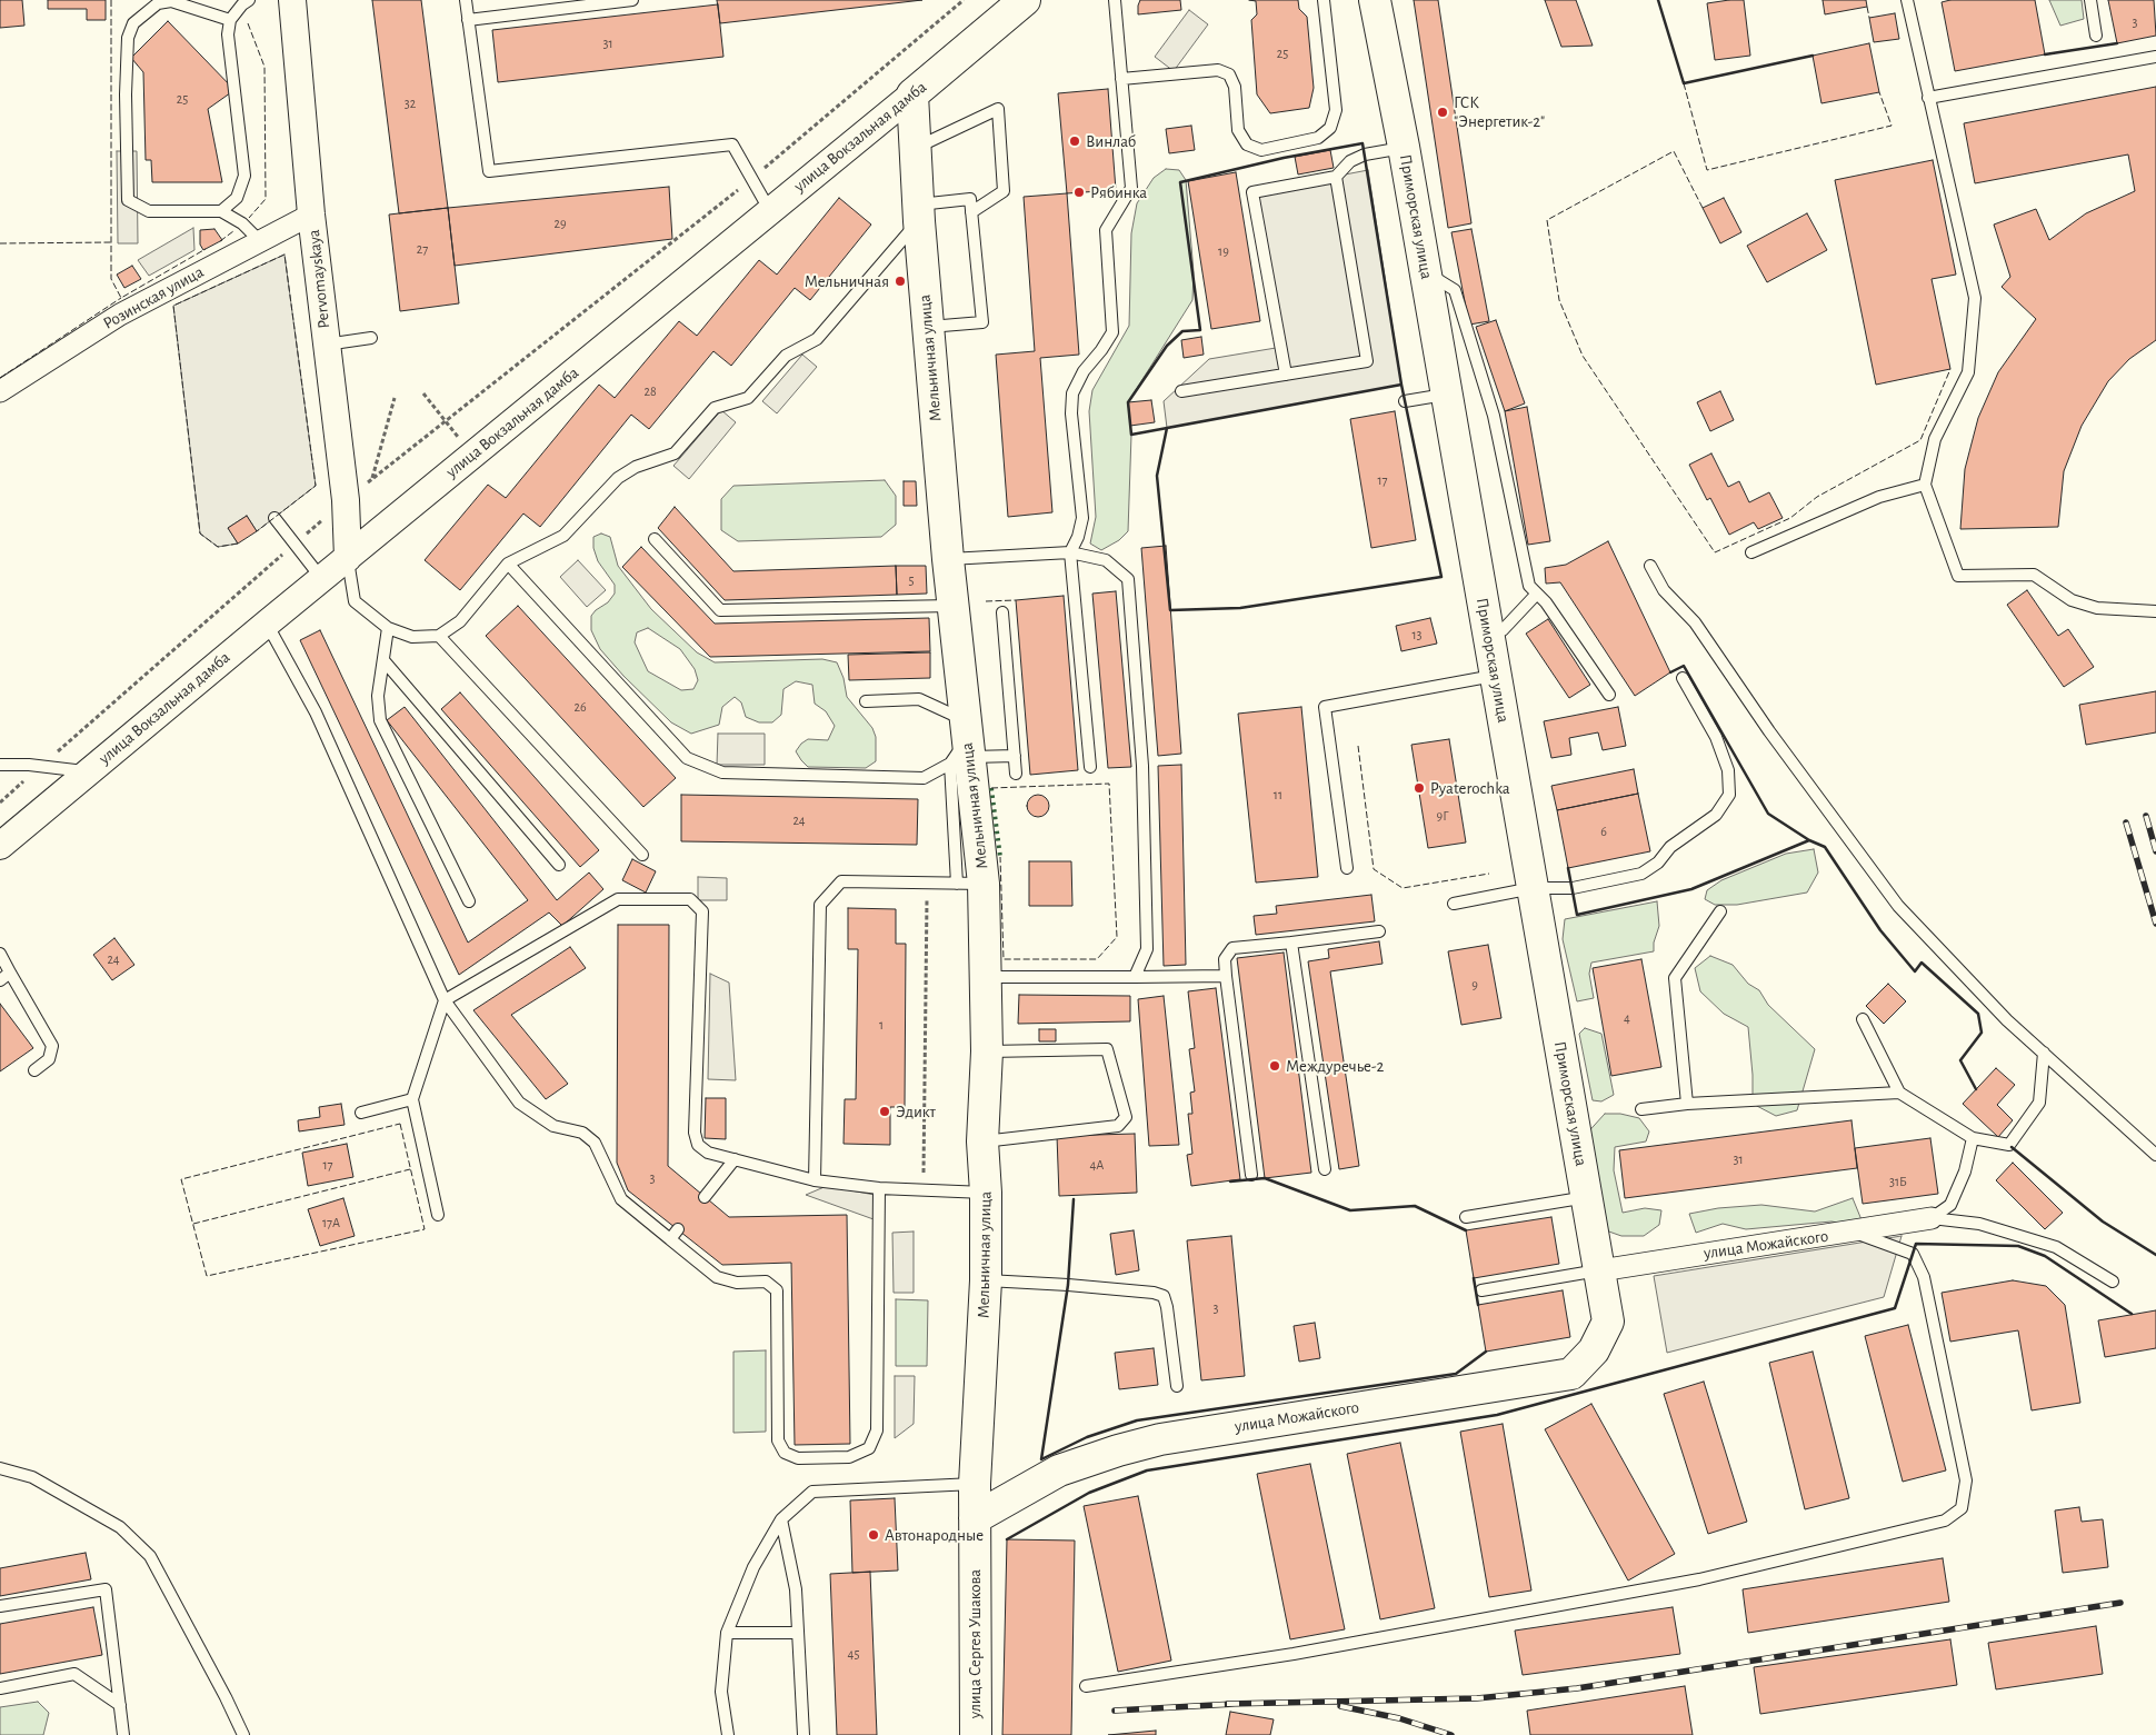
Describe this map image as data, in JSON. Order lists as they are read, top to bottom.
{
  "streets": {
    "main road": [
      "улица Вокзальная дамба",
      "Приморская улица",
      "Мельничная улица",
      "улица Можайского",
      "улица Сергея Ушакова"
    ],
    "street": ["Pervomayskaya", "Розинская улица"]
  },
  "crossings": [
    ["улица Вокзальная дамба", "Pervomayskaya"],
    ["улица Вокзальная дамба", "Мельничная улица"],
    ["Приморская улица", "улица Можайского"],
    ["Pervomayskaya", "Розинская улица"],
    ["Мельничная улица", "улица Можайского"],
    ["Мельничная улица", "улица Сергея Ушакова"],
    ["улица Можайского", "улица Сергея Ушакова"]
  ],
  "places": [
    "ГСК \"Энергетик-2\"",
    "Винлаб",
    "Рябинка",
    "Мельничная",
    "Pyaterochka",
    "Междуречье-2",
    "Эдикт",
    "Автонародные"
  ],
  "house_numbers": [
    "3",
    "31",
    "25",
    "25",
    "32",
    "29",
    "27",
    "19",
    "28",
    "17",
    "5",
    "13",
    "26",
    "11",
    "9Г",
    "24",
    "6",
    "24",
    "9",
    "4",
    "1",
    "31",
    "17",
    "4А",
    "3",
    "31Б",
    "17А",
    "3",
    "45"
  ]
}
